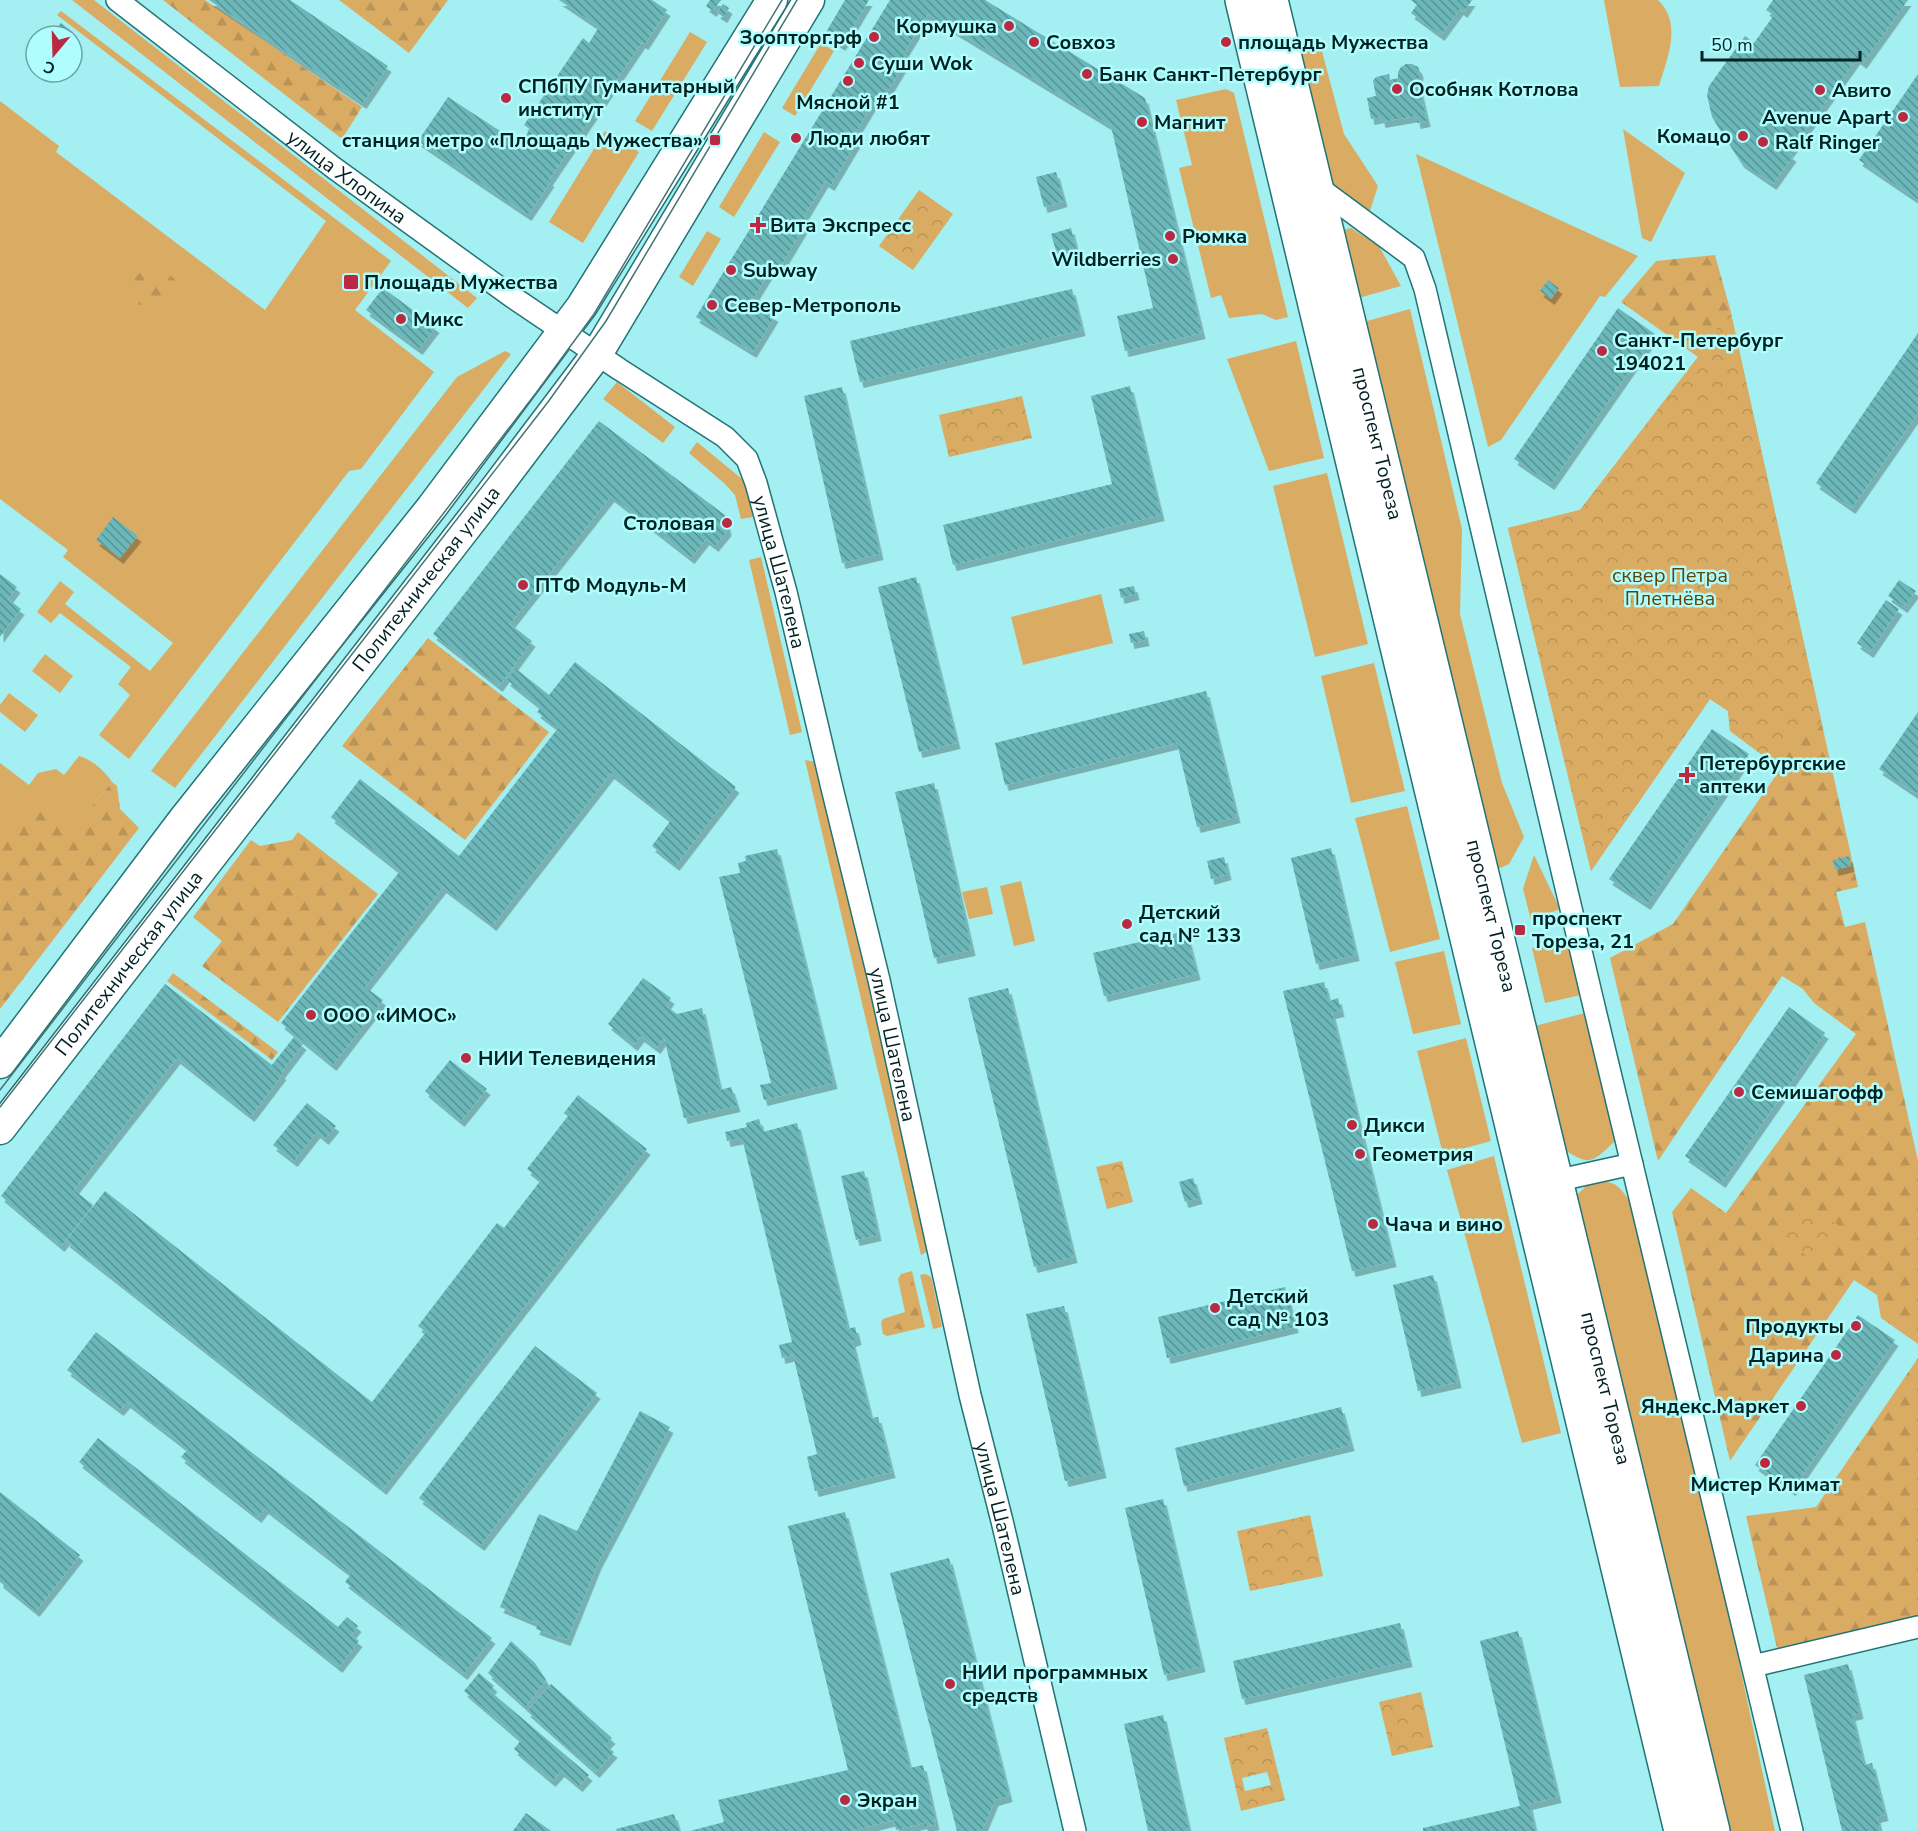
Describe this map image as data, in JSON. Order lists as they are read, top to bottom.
{
  "streets": {
    "main road": ["проспект Тореза", "Политехническая улица"],
    "street": ["улица Хлопина", "улица Шателена"]
  },
  "crossings": [
    ["улица Хлопина", "улица Шателена"],
    ["улица Хлопина", "Политехническая улица"],
    ["улица Шателена", "Политехническая улица"]
  ],
  "parks": ["сквер Петра Плетнёва"],
  "places": {
    "other": [
      "Кормушка",
      "Зоопторг.рф",
      "Совхоз",
      "площадь Мужества",
      "Суши Wok",
      "Банк Санкт-Петербург",
      "Мясной #1",
      "Особняк Котлова",
      "Авито",
      "СПбПУ Гуманитарный институт",
      "Avenue Apart",
      "Магнит",
      "Комацо",
      "Люди любят",
      "Ralf Ringer",
      "Рюмка",
      "Wildberries",
      "Subway",
      "Север-Метрополь",
      "Микс",
      "Санкт-Петербург 194021",
      "Столовая",
      "ПТФ Модуль-М",
      "Детский сад № 133",
      "ООО «ИМОС»",
      "НИИ Телевидения",
      "Семишагофф",
      "Дикси",
      "Геометрия",
      "Чача и вино",
      "Детский сад № 103",
      "Продукты",
      "Дарина",
      "Яндекс.Маркет",
      "Мистер Климат",
      "НИИ программных средств",
      "Экран"
    ],
    "transit": ["станция метро «Площадь Мужества»", "Площадь Мужества", "проспект Тореза, 21"],
    "health": ["Вита Экспресс", "Петербургские аптеки"]
  },
  "scale_bar": "50 m",
  "north": "bottom"
}
